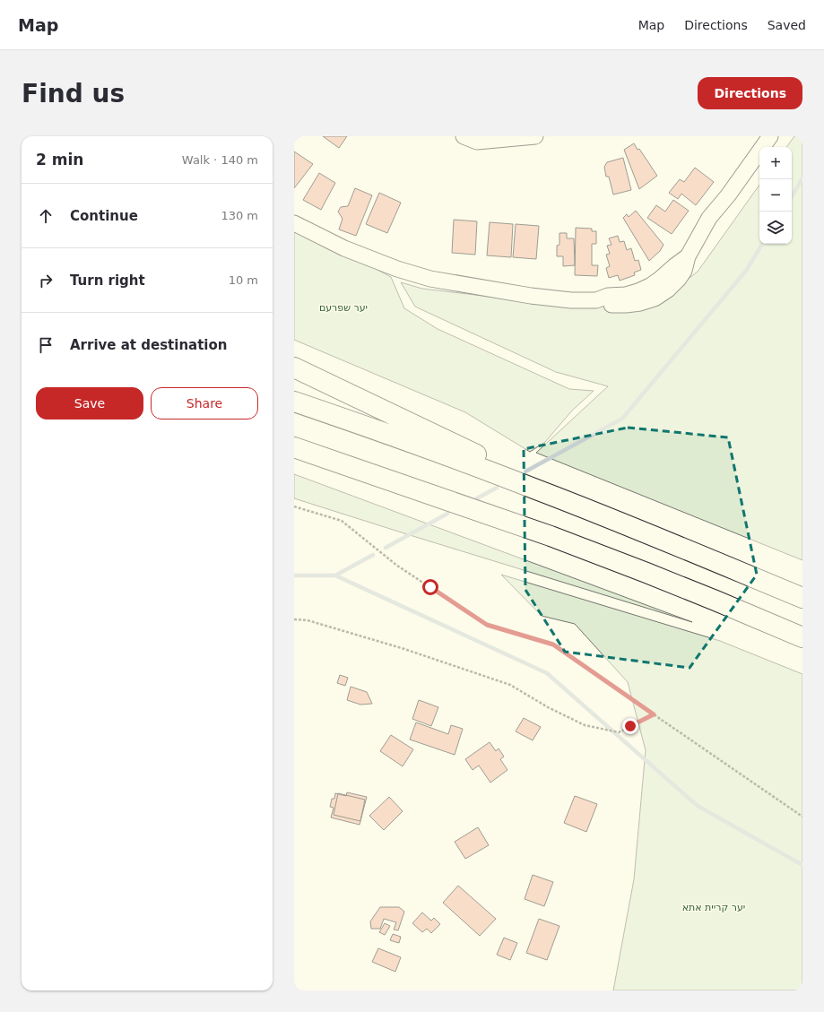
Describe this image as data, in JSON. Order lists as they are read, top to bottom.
{
  "parks": ["יער שפרעם", "יער קריית אתא"],
  "page": {
    "header": "Map",
    "nav": ["Map", "Directions", "Saved"],
    "buttons": [
      "Directions",
      ["Save", "Share"]
    ],
    "title": "Find us",
    "heading": ["2 min", "Walk · 140 m"],
    "map_buttons": ["+", "−"],
    "list": [
      ["Continue", "130 m"],
      ["Turn right", "10 m"],
      "Arrive at destination"
    ]
  }
}
